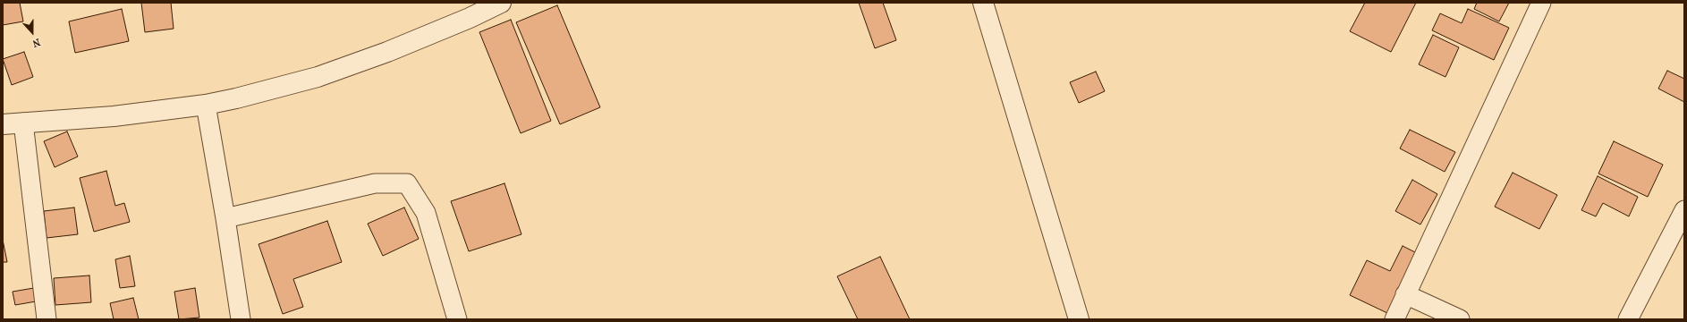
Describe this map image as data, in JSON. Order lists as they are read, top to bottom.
{
  "north": "bottom"
}
